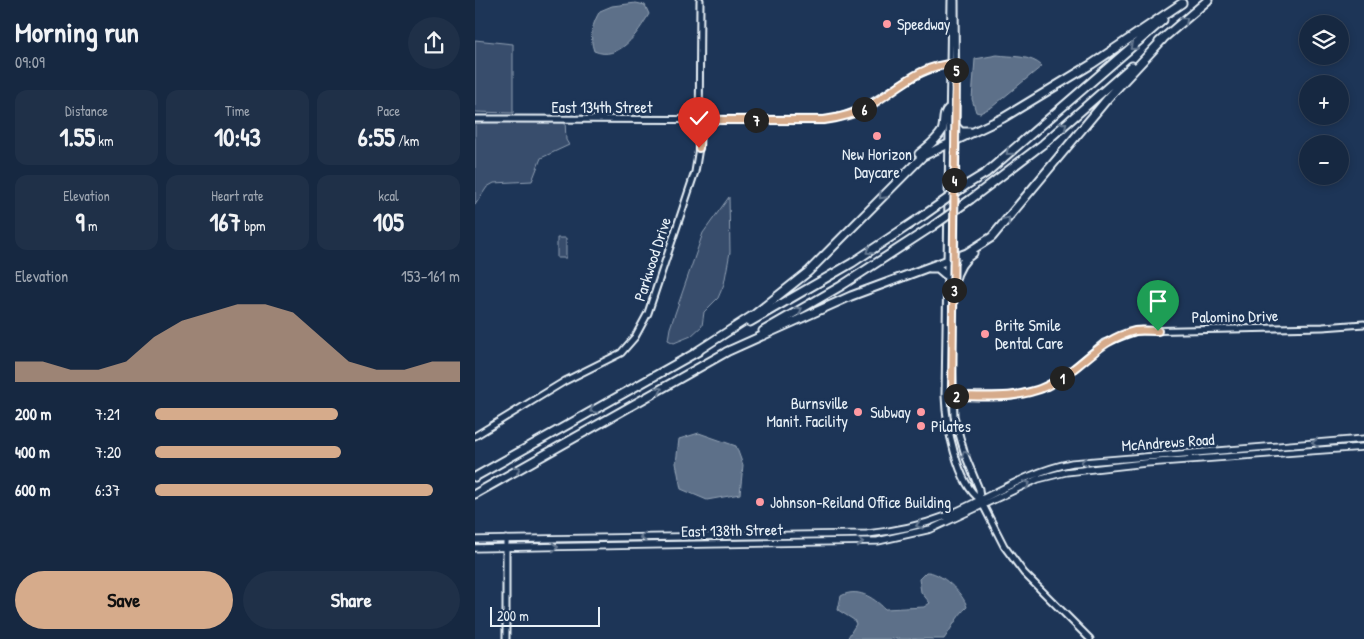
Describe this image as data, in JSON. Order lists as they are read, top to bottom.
{
  "streets": {
    "main road": ["McAndrews Road", "East 138th Street"],
    "street": ["East 134th Street", "Parkwood Drive", "Palomino Drive"]
  },
  "crossings": [
    ["East 134th Street", "Parkwood Drive"],
    ["McAndrews Road", "East 138th Street"]
  ],
  "places": [
    "Speedway",
    "New Horizon Daycare",
    "Brite Smile Dental Care",
    "Burnsville Manit. Facility",
    "Subway",
    "Pilates",
    "Johnson-Reiland Office Building"
  ],
  "scale_bar": "200 m",
  "page": {
    "heading": ["Morning run", "09:09"],
    "map_buttons": ["+", "−"],
    "pins": [
      "5",
      "6",
      "7",
      "4",
      "3",
      "1",
      "2"
    ],
    "stats": [
      ["Distance", "1.55 km"],
      ["Time", "10:43"],
      ["Pace", "6:55 /km"],
      ["Elevation", "9 m"],
      ["Heart rate", "167 bpm"],
      ["kcal", "105"]
    ],
    "chart": ["Elevation", "153–161 m"],
    "list": [
      {
        "name": "200 m",
        "note": "7:21"
      },
      {
        "name": "400 m",
        "note": "7:20"
      },
      {
        "name": "600 m",
        "note": "6:37"
      }
    ],
    "buttons": ["Save", "Share"],
    "scale": "200 m"
  }
}
